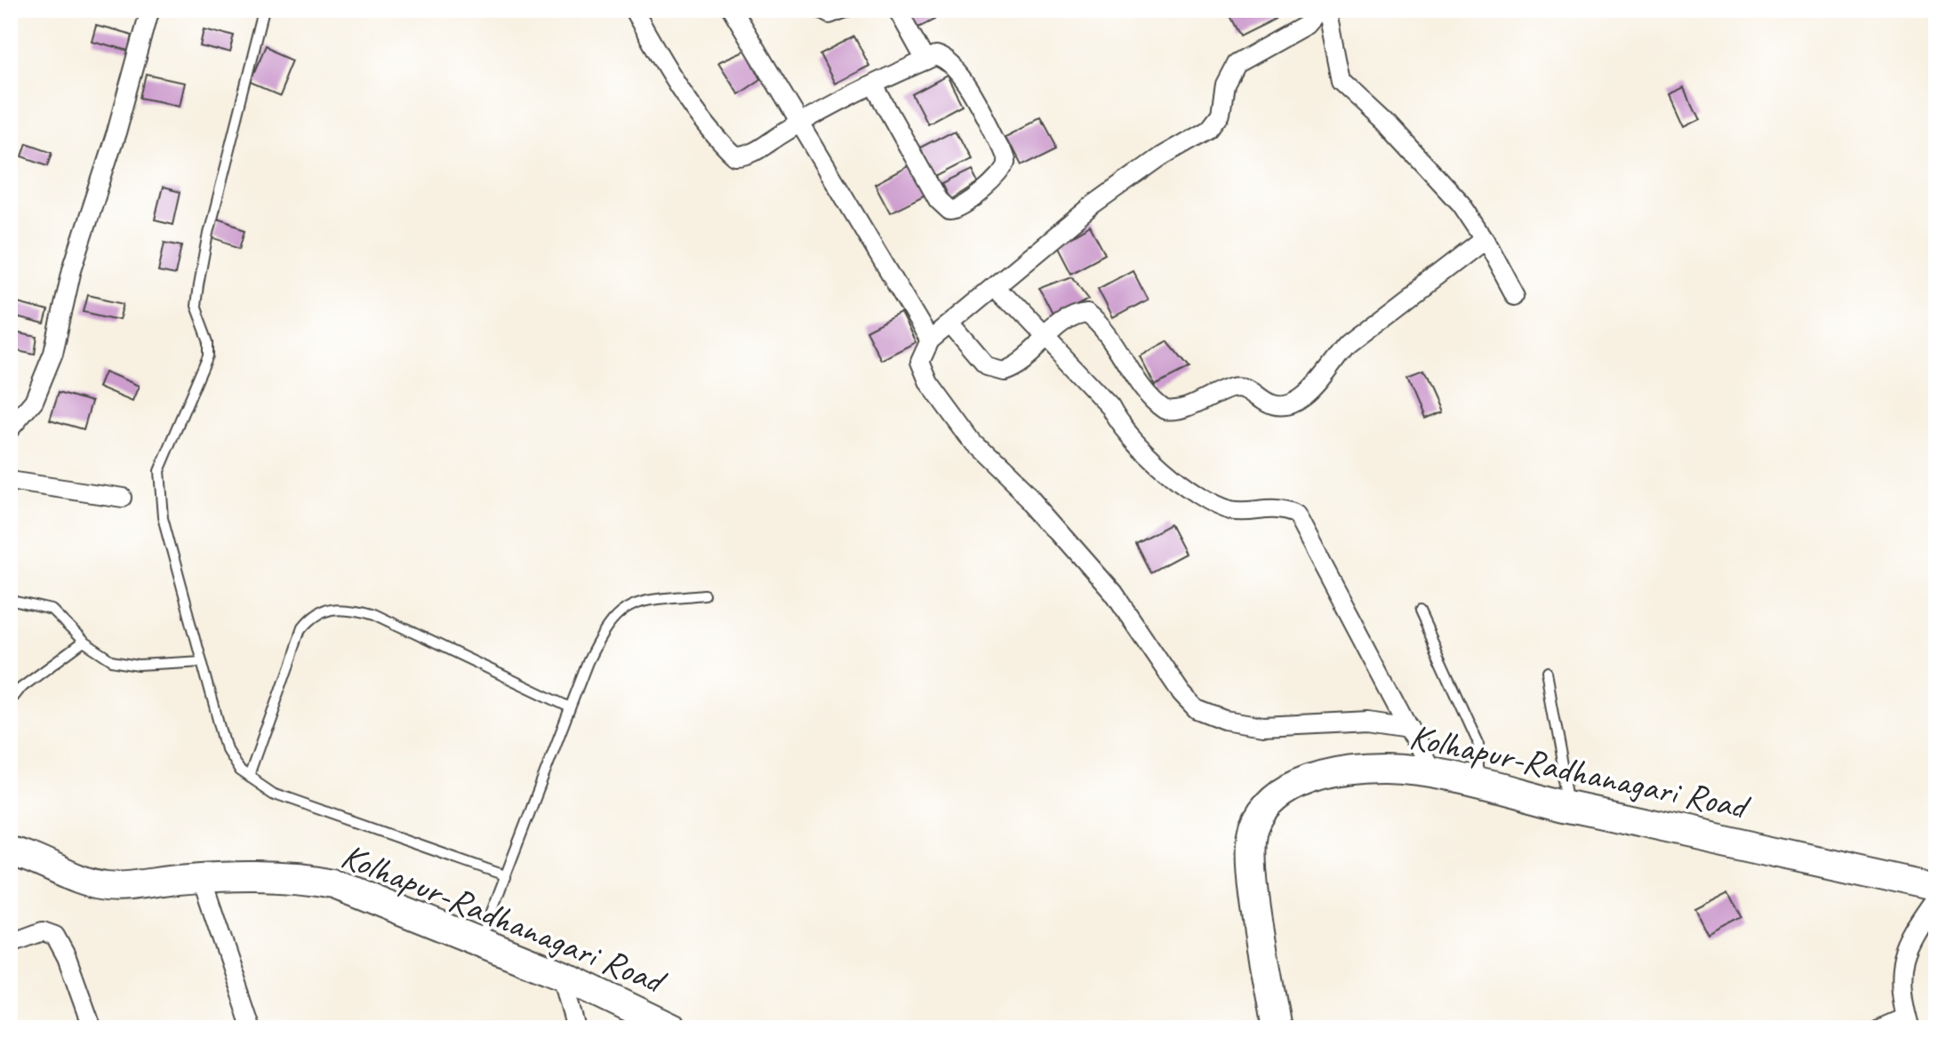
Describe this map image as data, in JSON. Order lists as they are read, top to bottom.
{
  "streets": {
    "main road": ["Kolhapur-Radhanagari Road"]
  }
}
